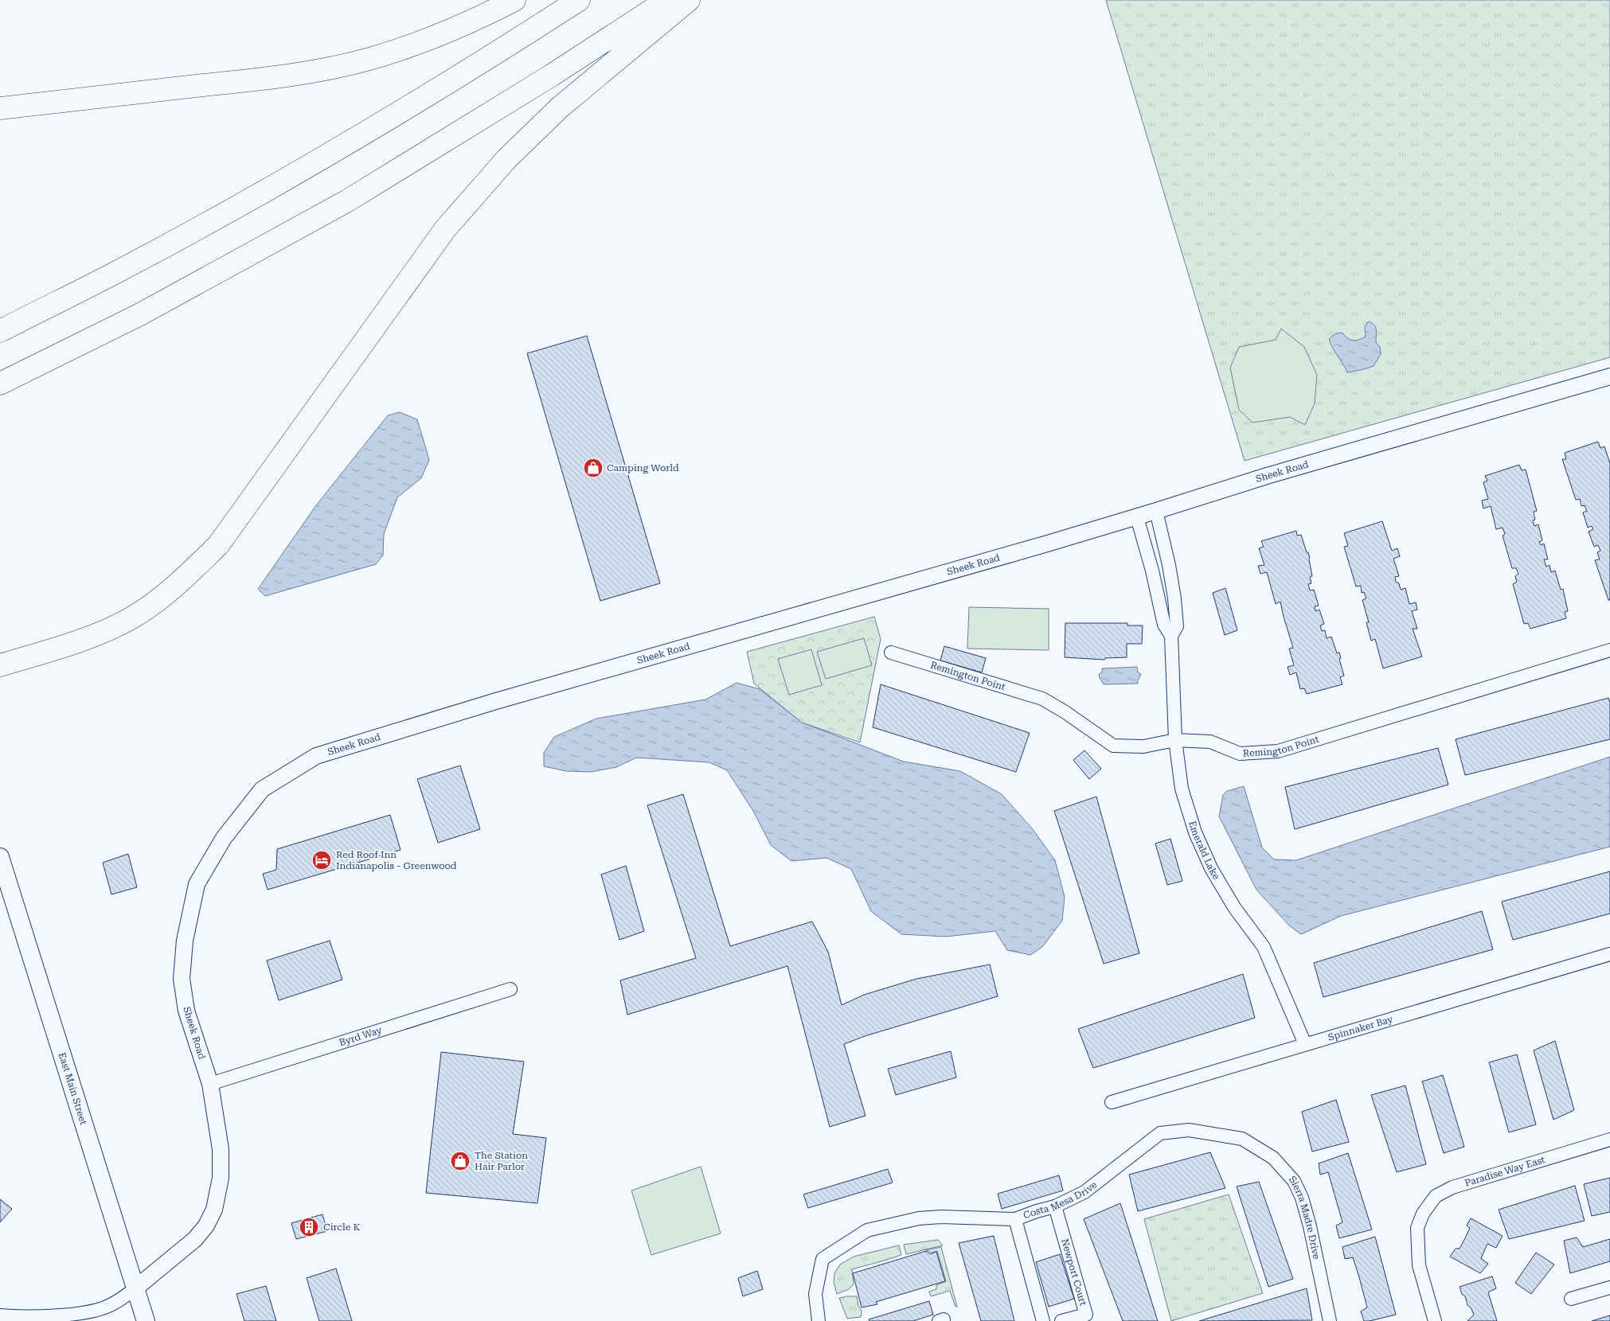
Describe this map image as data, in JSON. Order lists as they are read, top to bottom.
{
  "streets": {
    "main road": ["East Main Street"],
    "street": [
      "Sheek Road",
      "Remington Point",
      "Emerald Lake",
      "Spinnaker Bay",
      "Byrd Way",
      "Paradise Way East",
      "Costa Mesa Drive",
      "Sierra Madre Drive",
      "Newport Court"
    ]
  },
  "crossings": [
    ["Sheek Road", "Emerald Lake"],
    ["Sheek Road", "Byrd Way"],
    ["Sheek Road", "East Main Street"],
    ["Remington Point", "Emerald Lake"],
    ["Emerald Lake", "Spinnaker Bay"],
    ["Costa Mesa Drive", "Sierra Madre Drive"],
    ["Costa Mesa Drive", "Newport Court"]
  ],
  "places": {
    "shop": ["Camping World", "The Station Hair Parlor"],
    "hotel": ["Red Roof Inn Indianapolis - Greenwood"],
    "building": ["Circle K"]
  }
}
